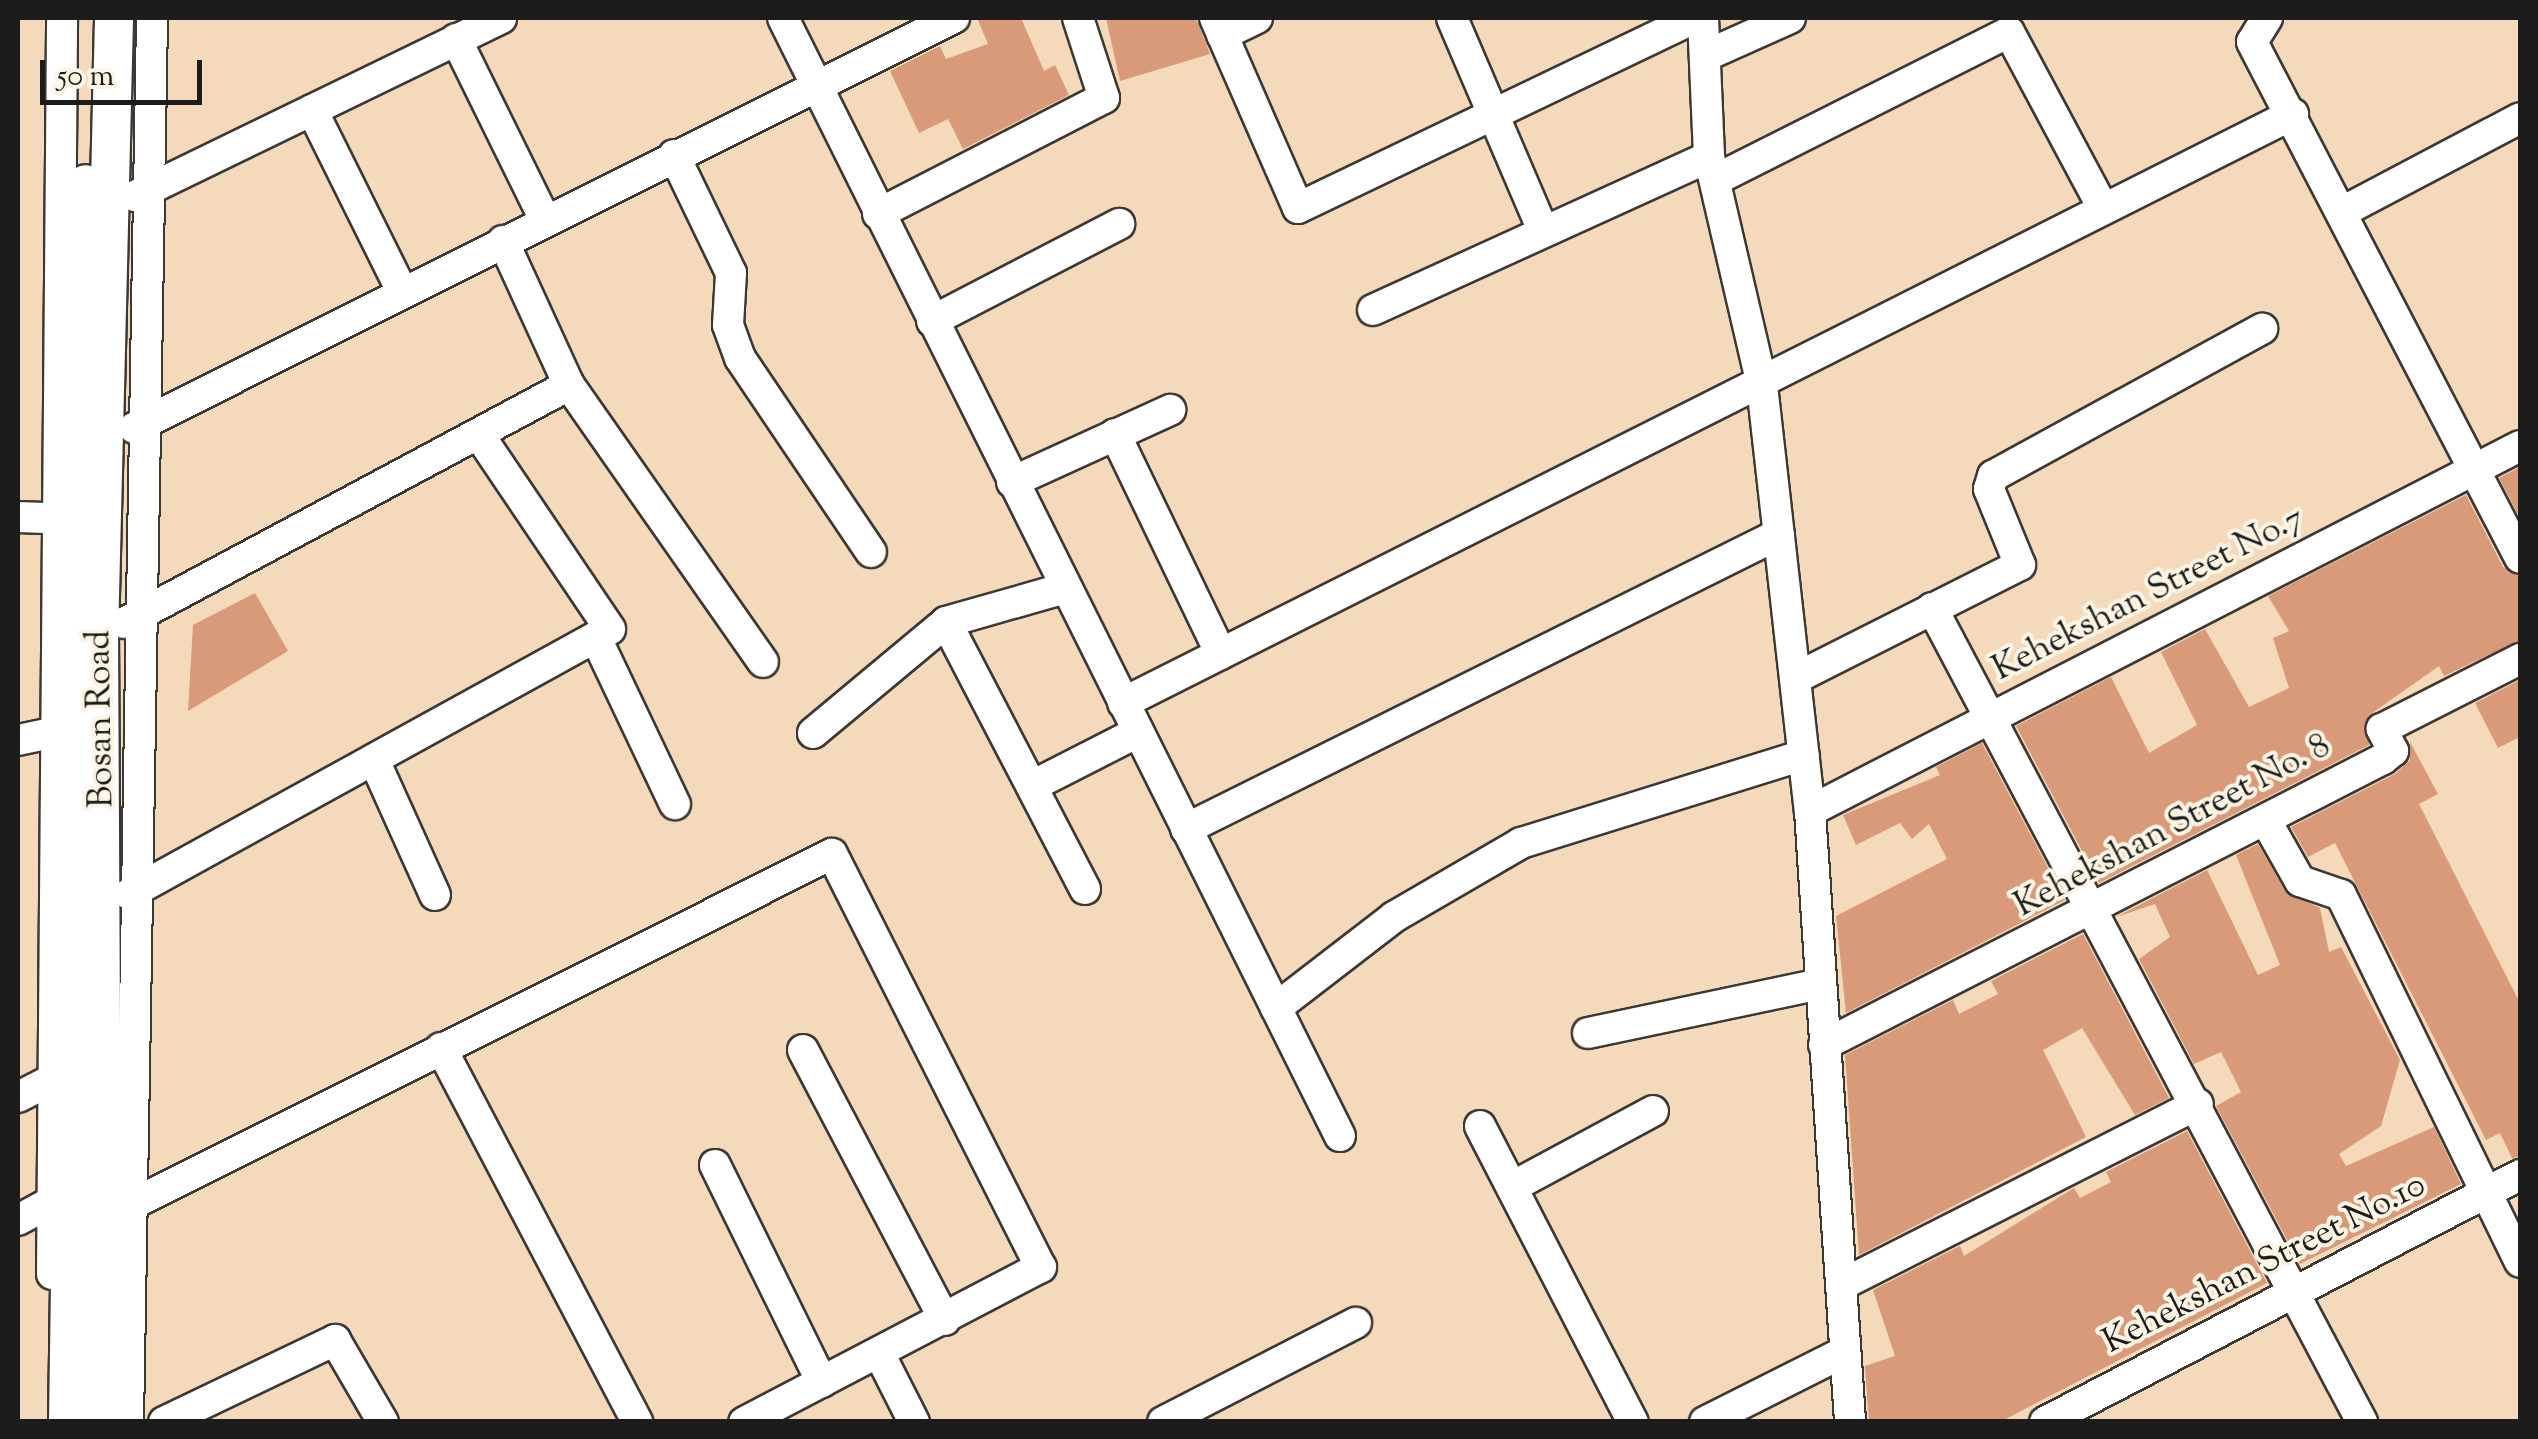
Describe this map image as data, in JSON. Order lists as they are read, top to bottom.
{
  "streets": {
    "main road": ["Bosan Road"],
    "street": ["Kehekshan Street No.7", "Kehekshan Street No. 8", "Kehekshan Street No.10"]
  },
  "scale_bar": "50 m"
}
